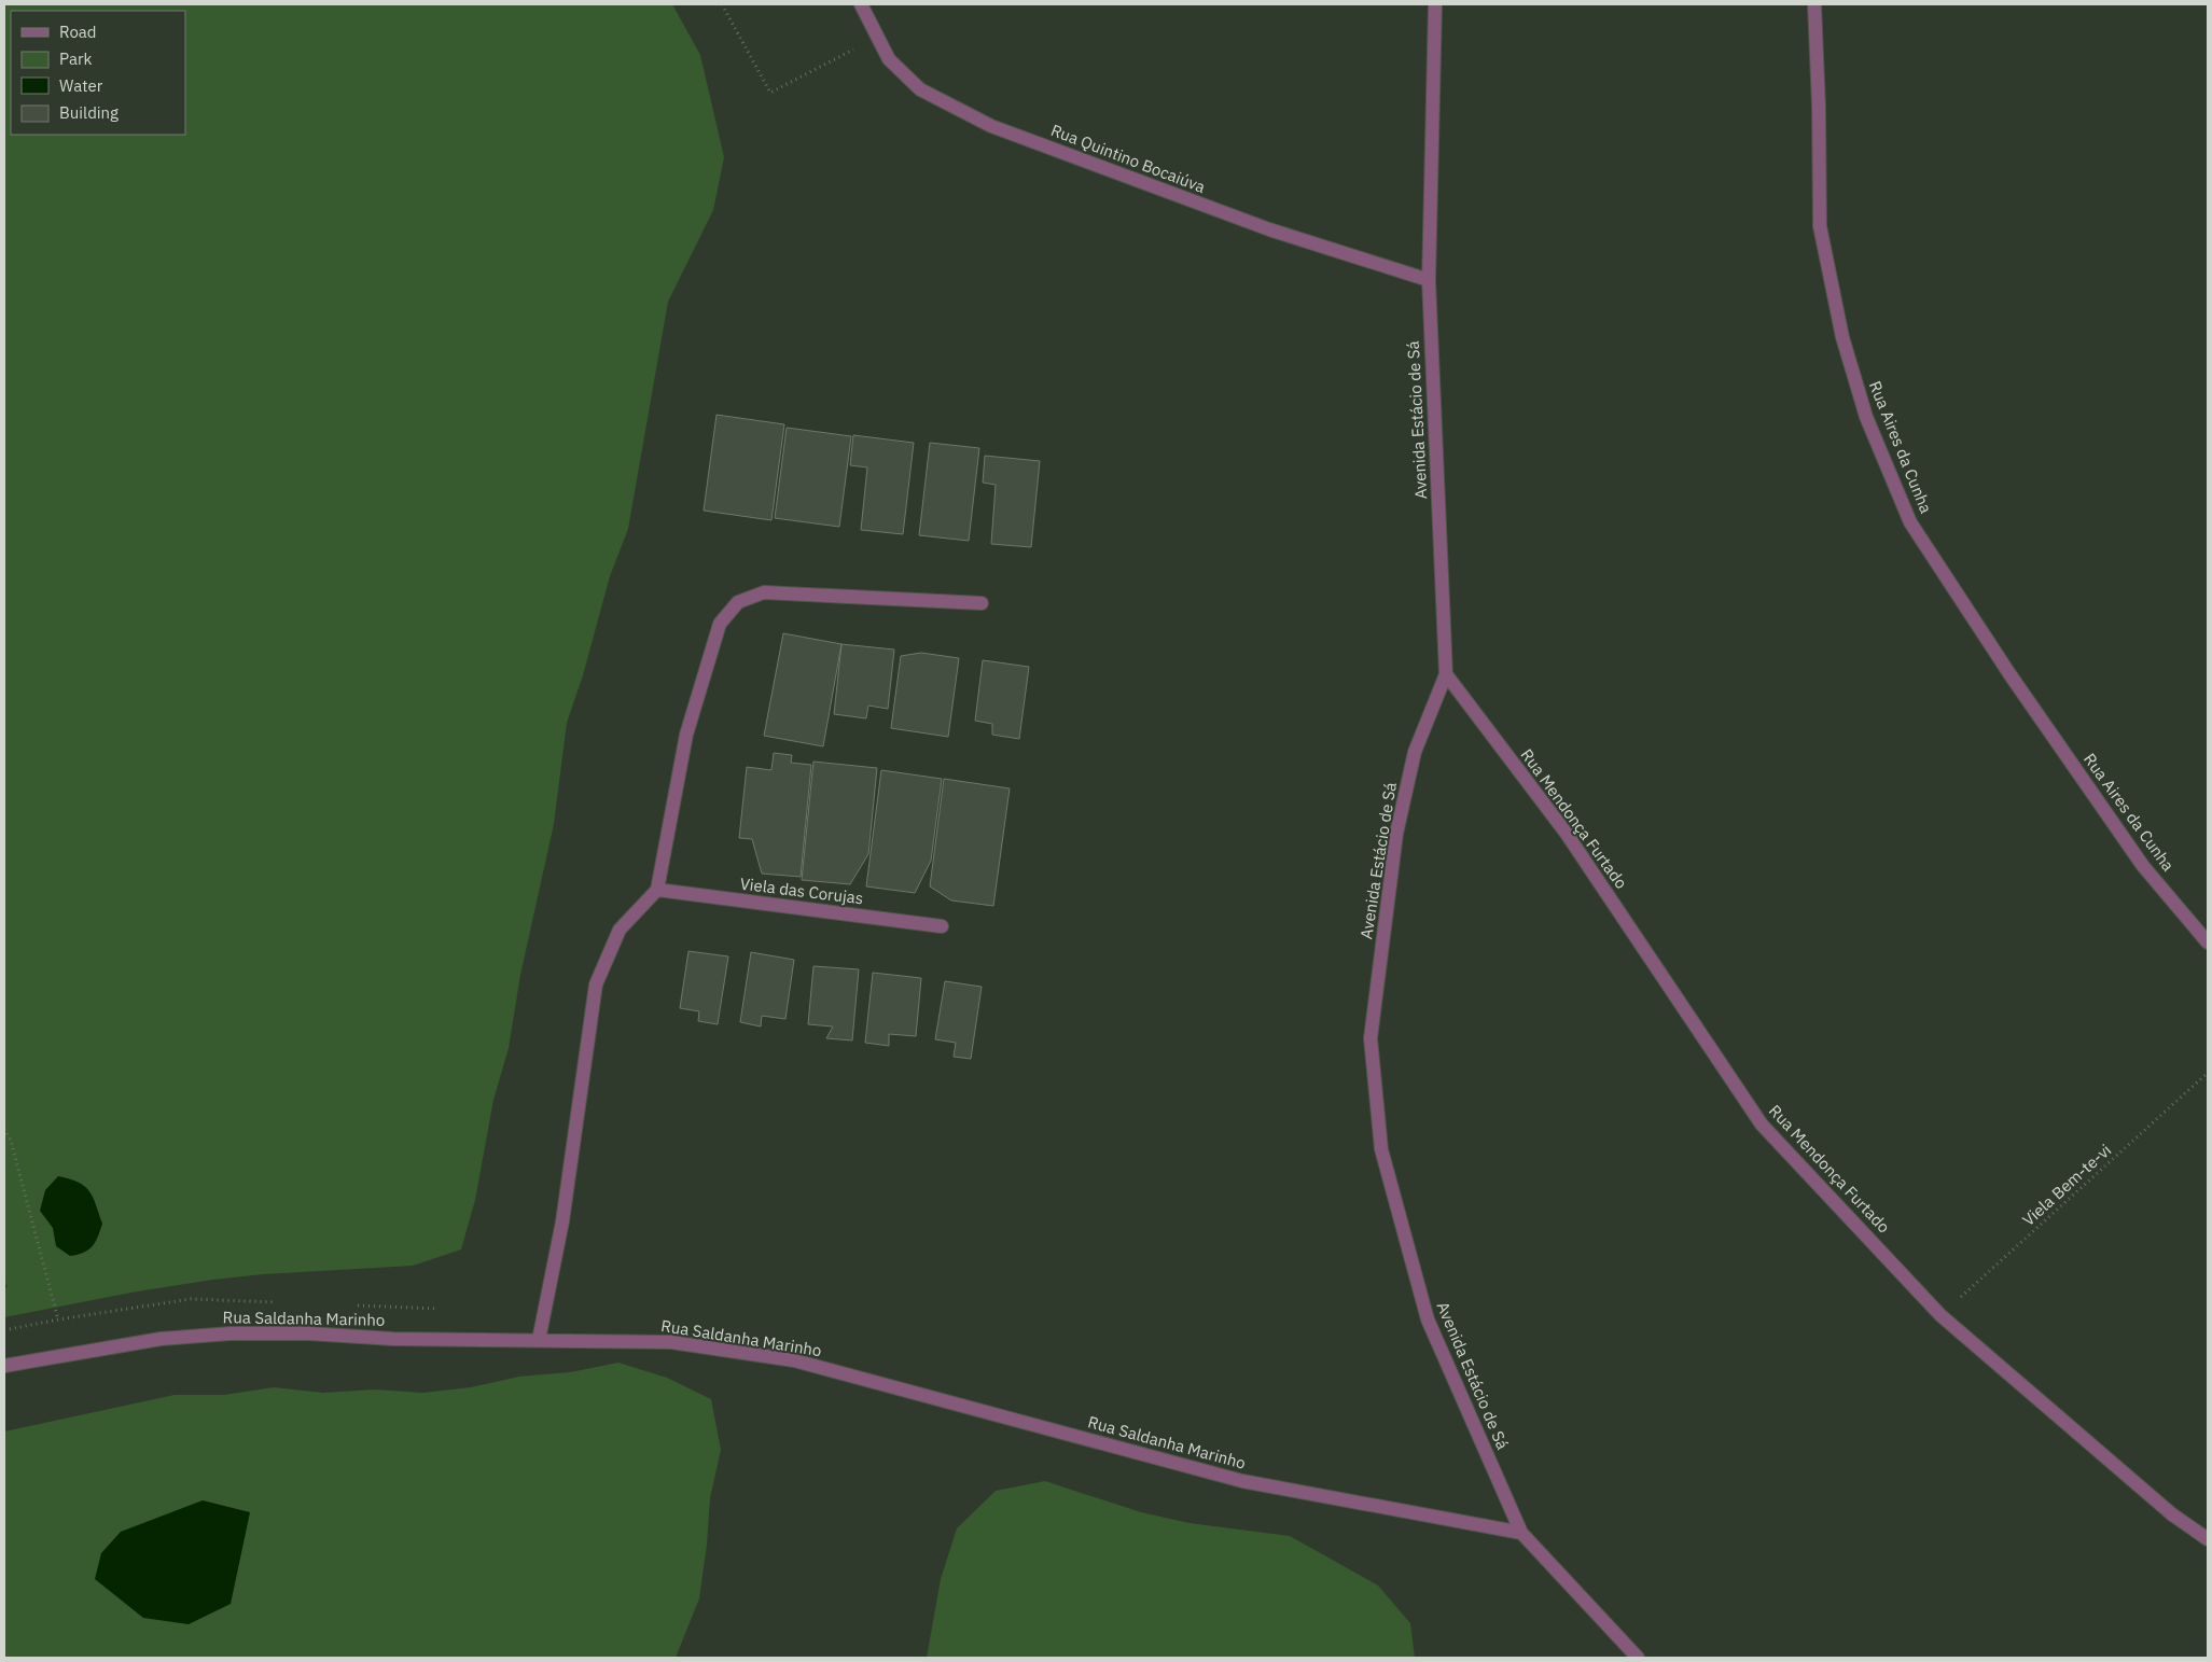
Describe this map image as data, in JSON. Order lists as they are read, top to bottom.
{
  "streets": {
    "street": [
      "Rua Quintino Bocaiúva",
      "Avenida Estácio de Sá",
      "Rua Aires da Cunha",
      "Rua Mendonça Furtado",
      "Viela das Corujas",
      "Rua Saldanha Marinho"
    ],
    "path": ["Viela Bem-te-vi"]
  },
  "crossings": [
    ["Rua Quintino Bocaiúva", "Avenida Estácio de Sá"],
    ["Avenida Estácio de Sá", "Rua Mendonça Furtado"],
    ["Avenida Estácio de Sá", "Rua Saldanha Marinho"],
    ["Rua Mendonça Furtado", "Viela Bem-te-vi"]
  ],
  "legend": [
    "Road",
    "Park",
    "Water",
    "Building"
  ]
}
